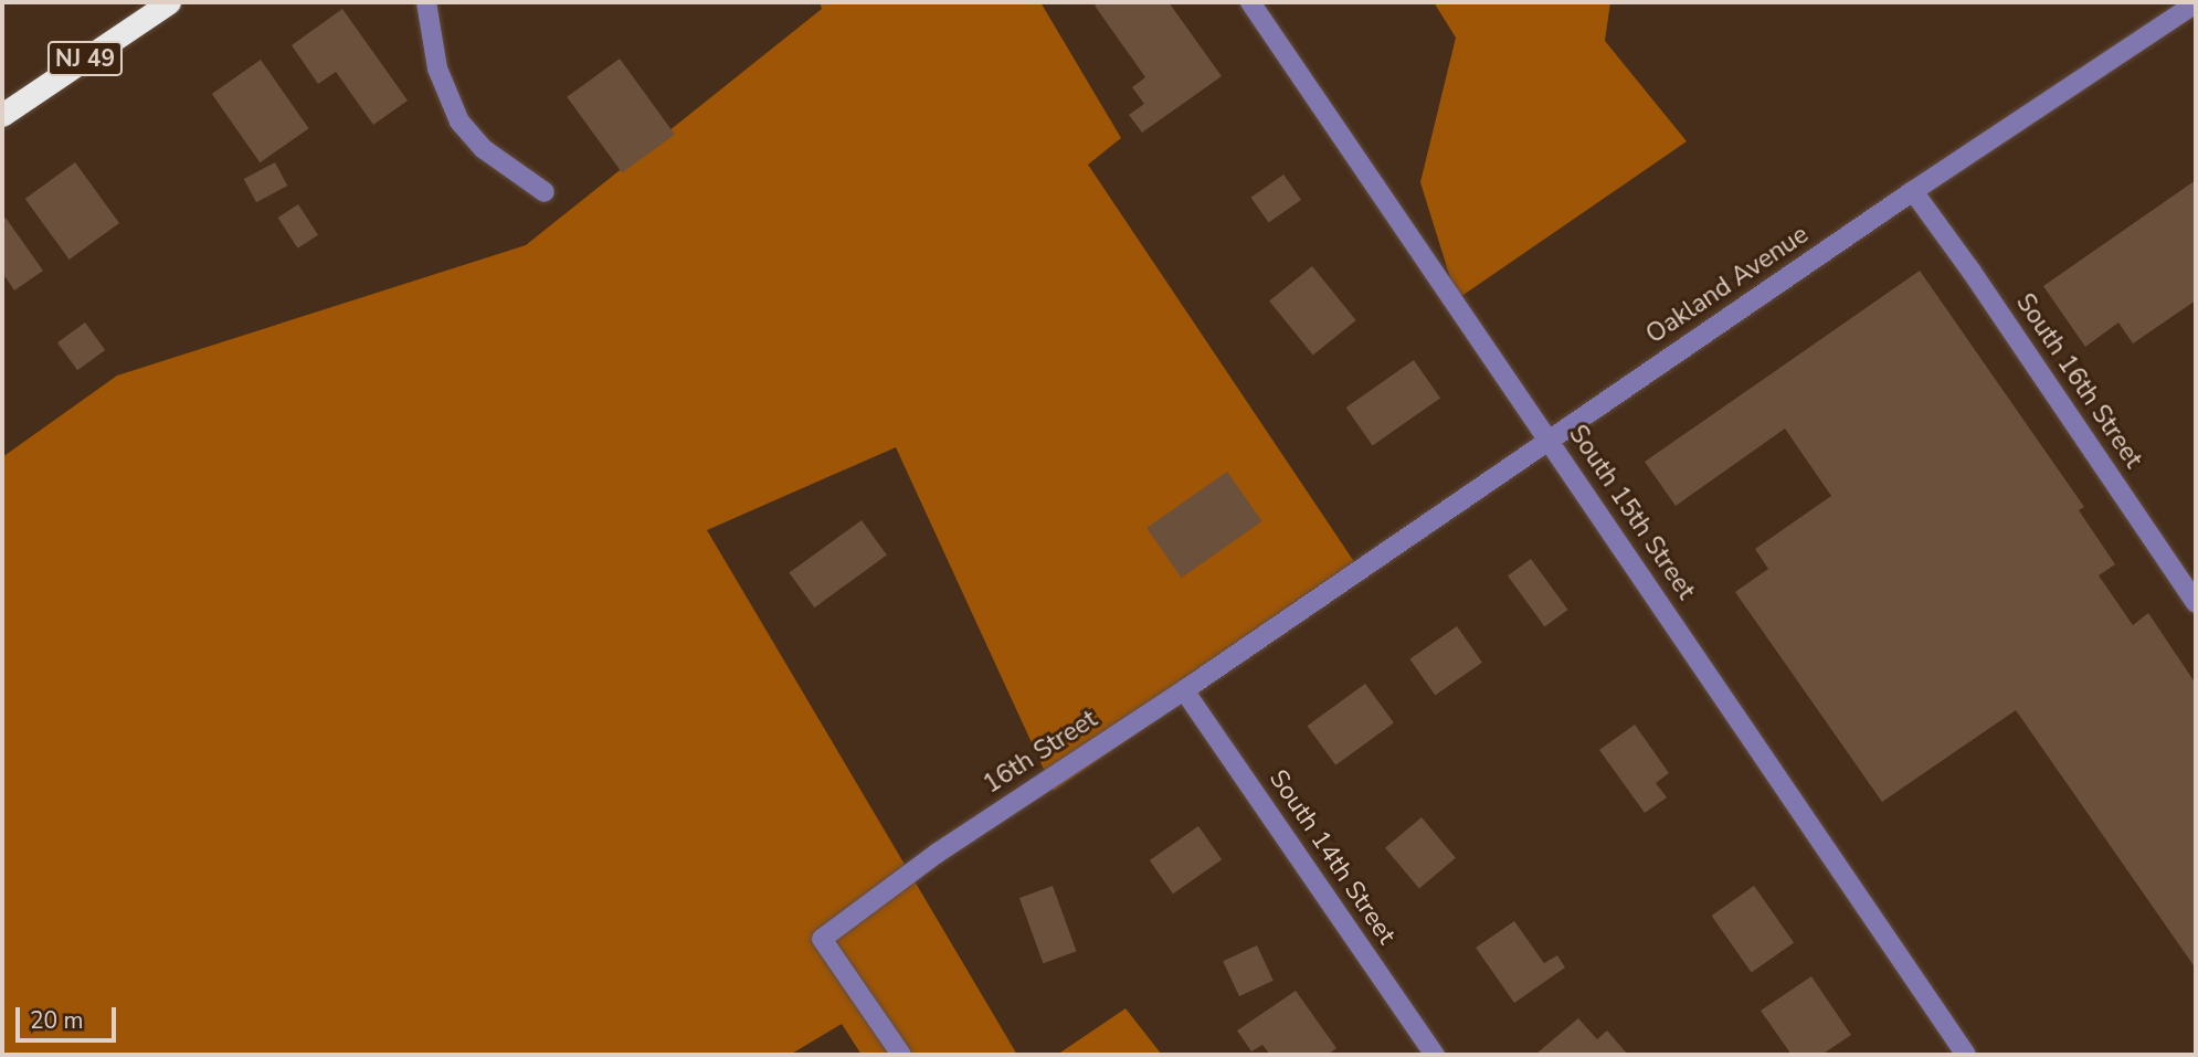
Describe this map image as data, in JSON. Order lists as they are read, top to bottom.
{
  "streets": {
    "highway": ["NJ 49"],
    "street": [
      "Oakland Avenue",
      "South 16th Street",
      "South 15th Street",
      "16th Street",
      "South 14th Street"
    ]
  },
  "crossings": [
    ["Oakland Avenue", "South 16th Street"],
    ["Oakland Avenue", "South 15th Street"],
    ["Oakland Avenue", "16th Street"],
    ["16th Street", "South 14th Street"]
  ],
  "scale_bar": "20 m"
}
